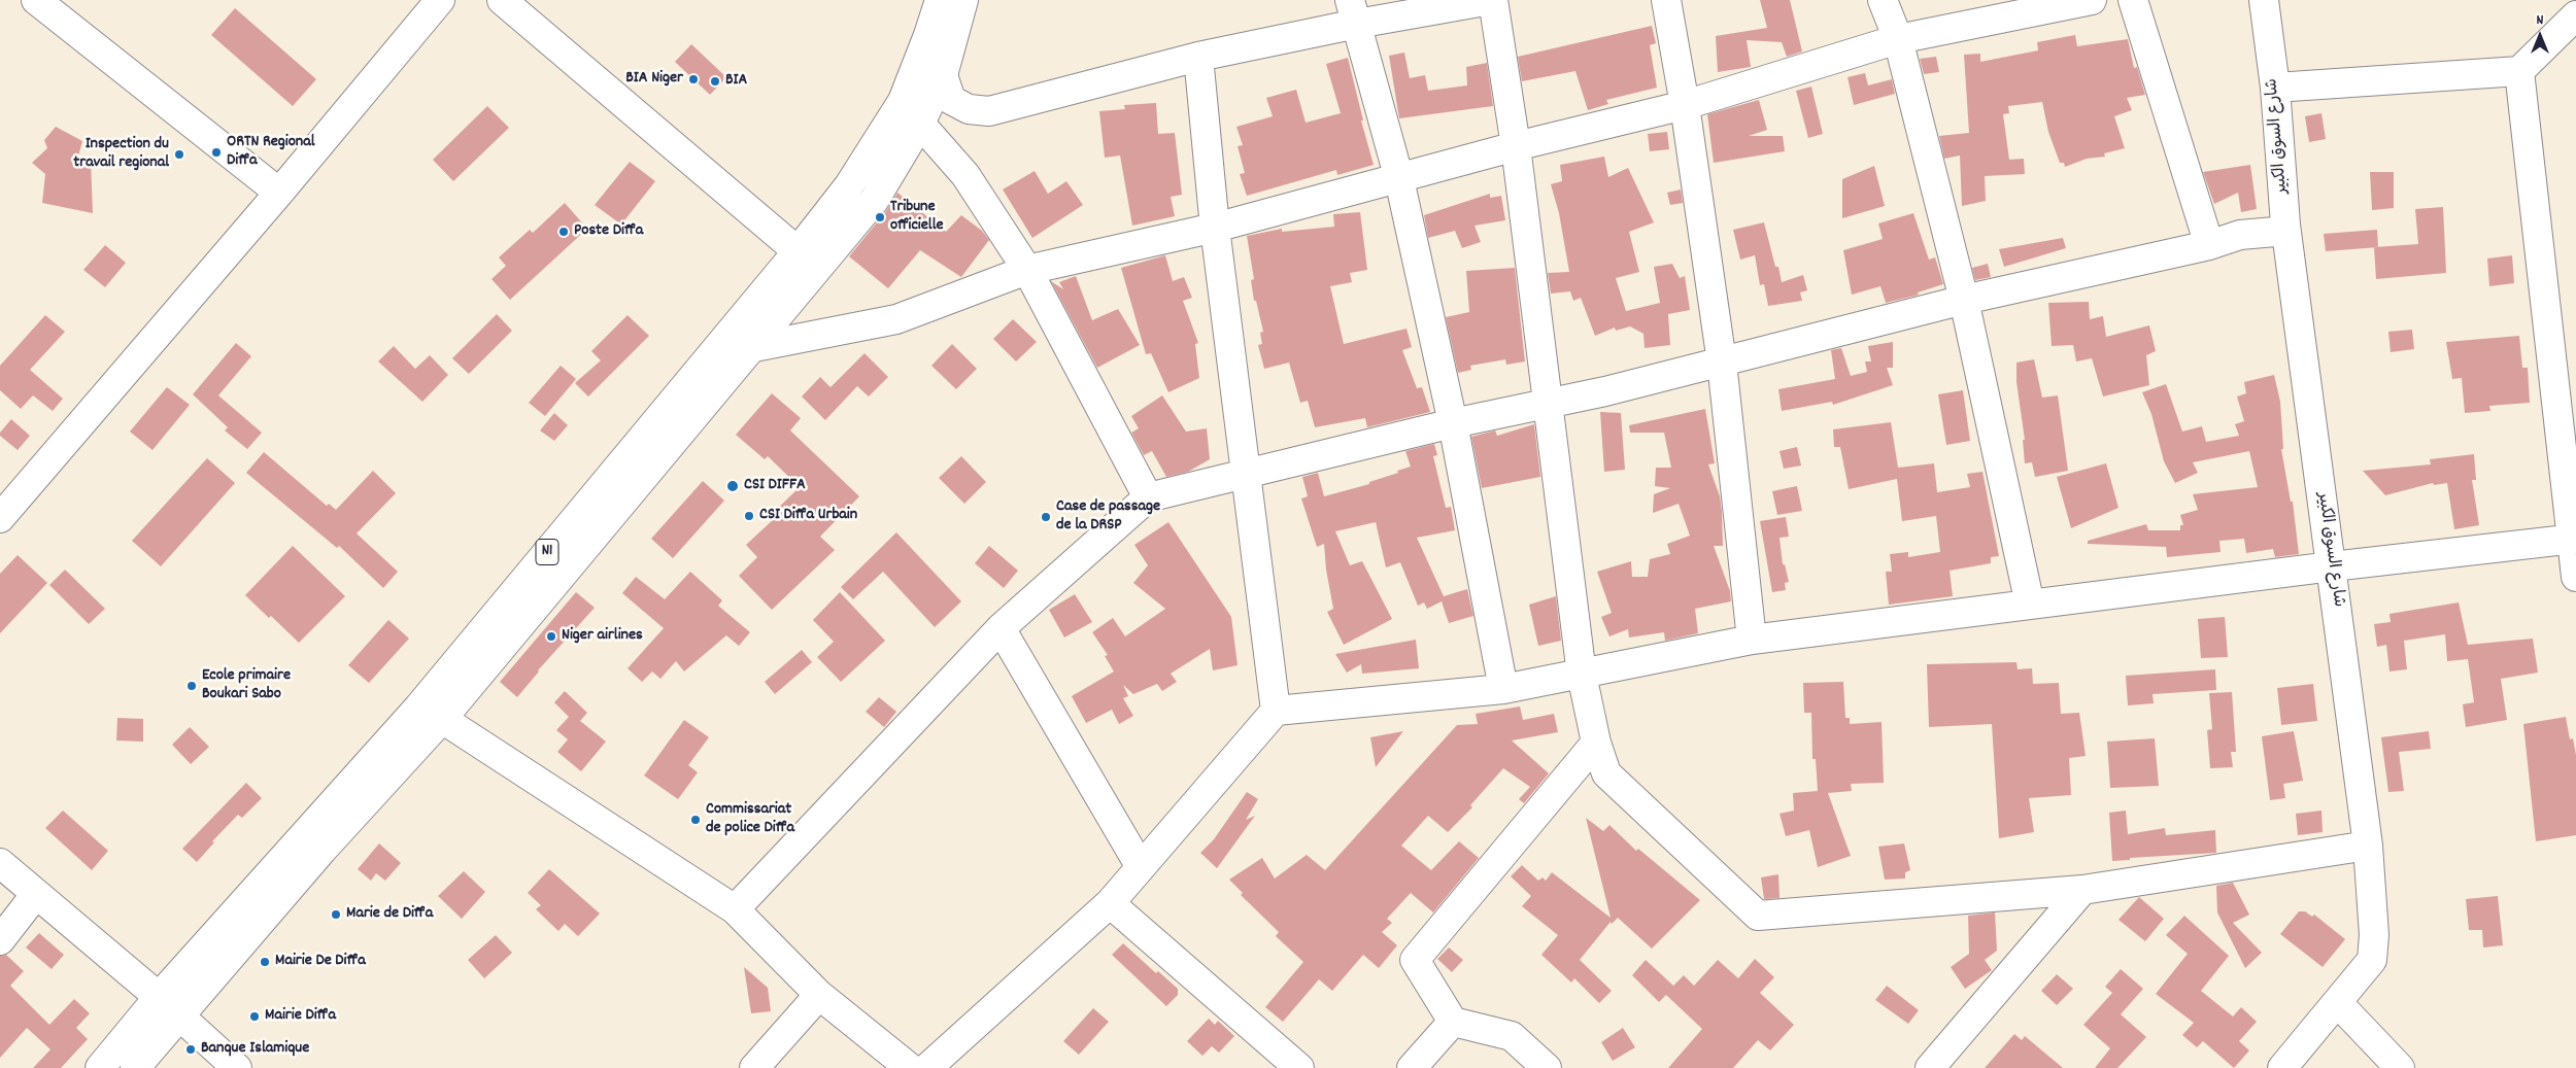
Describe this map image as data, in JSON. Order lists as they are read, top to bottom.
{
  "streets": {
    "main road": ["شارع السوق الكبير", "N1"]
  },
  "places": [
    "BIA Niger",
    "BIA",
    "ORTN Regional Diffa",
    "Inspection du travail regional",
    "Tribune officielle",
    "Poste Diffa",
    "CSI DIFFA",
    "CSI Diffa Urbain",
    "Case de passage de la DRSP",
    "Niger airlines",
    "Ecole primaire Boukari Sabo",
    "Commissariat de police Diffa",
    "Marie de Diffa",
    "Mairie De Diffa",
    "Mairie Diffa",
    "Banque Islamique"
  ],
  "north": "top"
}
